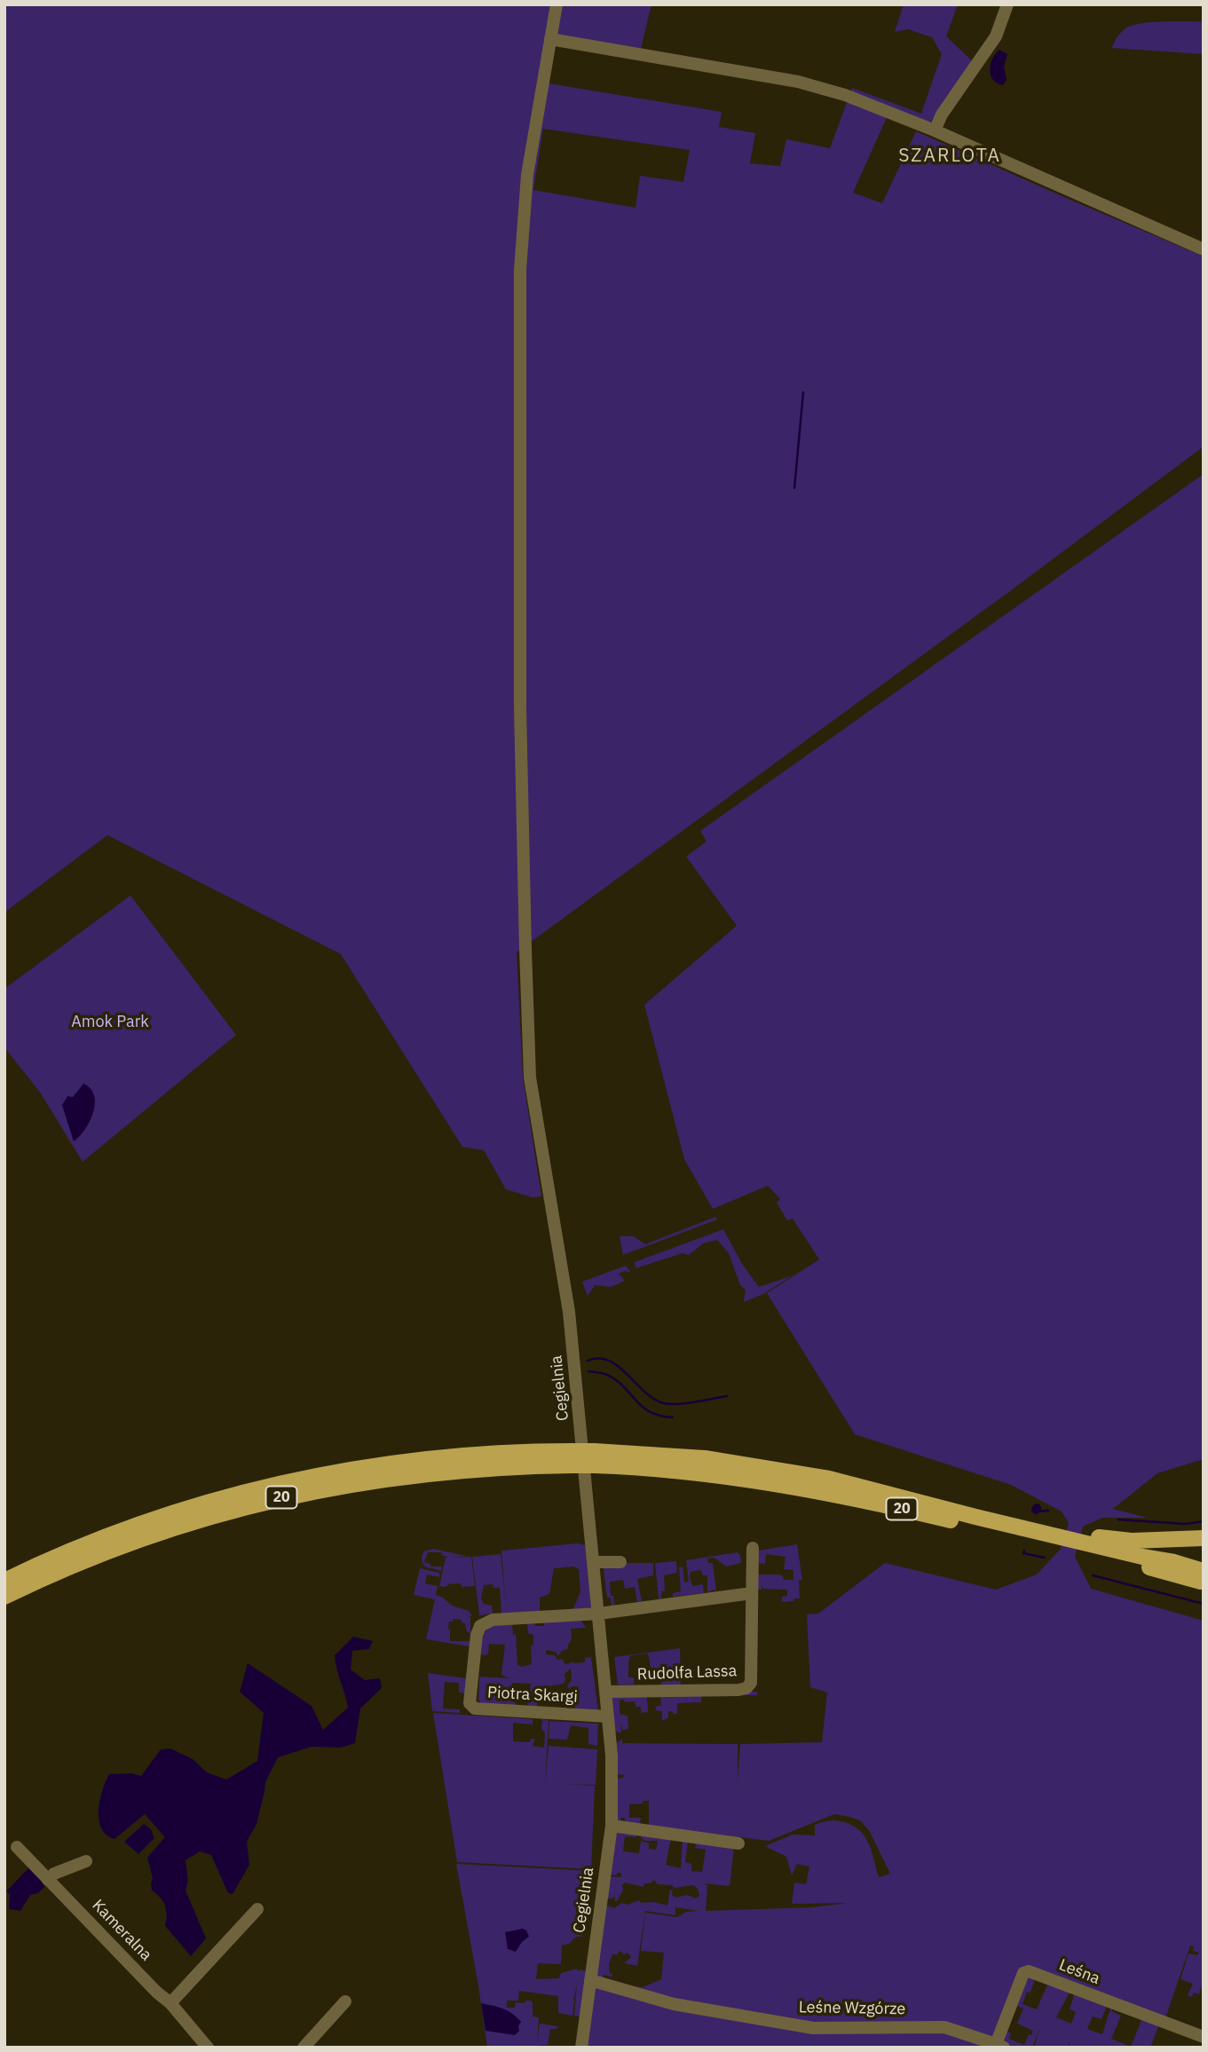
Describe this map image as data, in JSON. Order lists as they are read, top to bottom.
{
  "streets": {
    "main road": ["20"],
    "street": [
      "Cegielnia",
      "Rudolfa Lassa",
      "Piotra Skargi",
      "Kameralna",
      "Leśna",
      "Leśne Wzgórze"
    ]
  },
  "crossings": [
    ["Cegielnia", "Rudolfa Lassa"],
    ["Cegielnia", "Piotra Skargi"],
    ["Cegielnia", "Leśne Wzgórze"],
    ["Leśna", "Leśne Wzgórze"]
  ],
  "districts": ["SZARLOTA"],
  "parks": ["Amok Park"]
}
